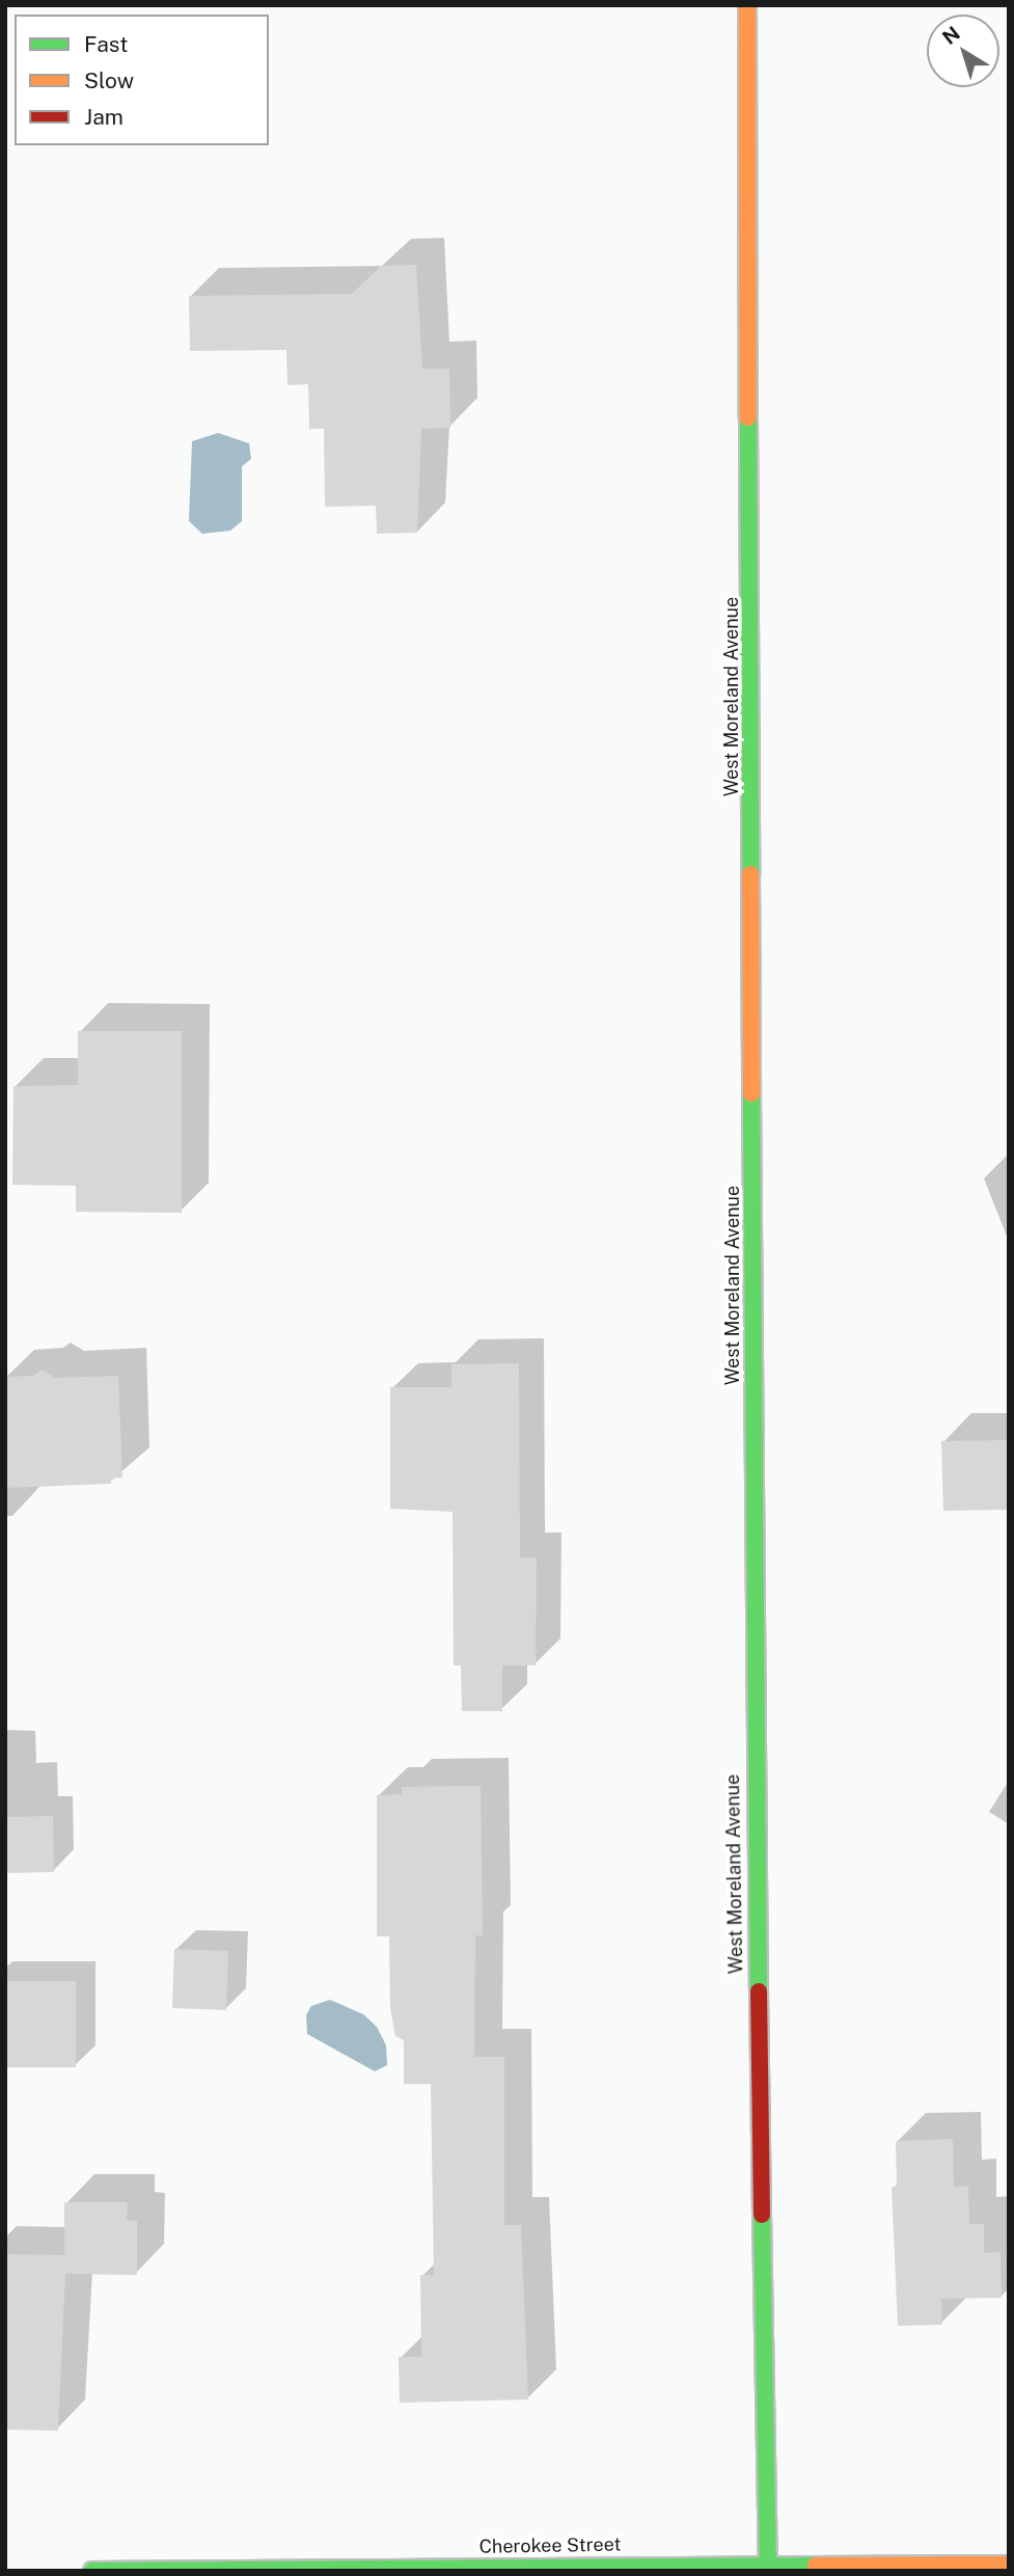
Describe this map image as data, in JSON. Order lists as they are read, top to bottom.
{
  "streets": {
    "street": ["West Moreland Avenue", "Cherokee Street"]
  },
  "crossings": [
    ["West Moreland Avenue", "Cherokee Street"]
  ],
  "legend": ["Fast", "Slow", "Jam"],
  "north": "top left"
}
